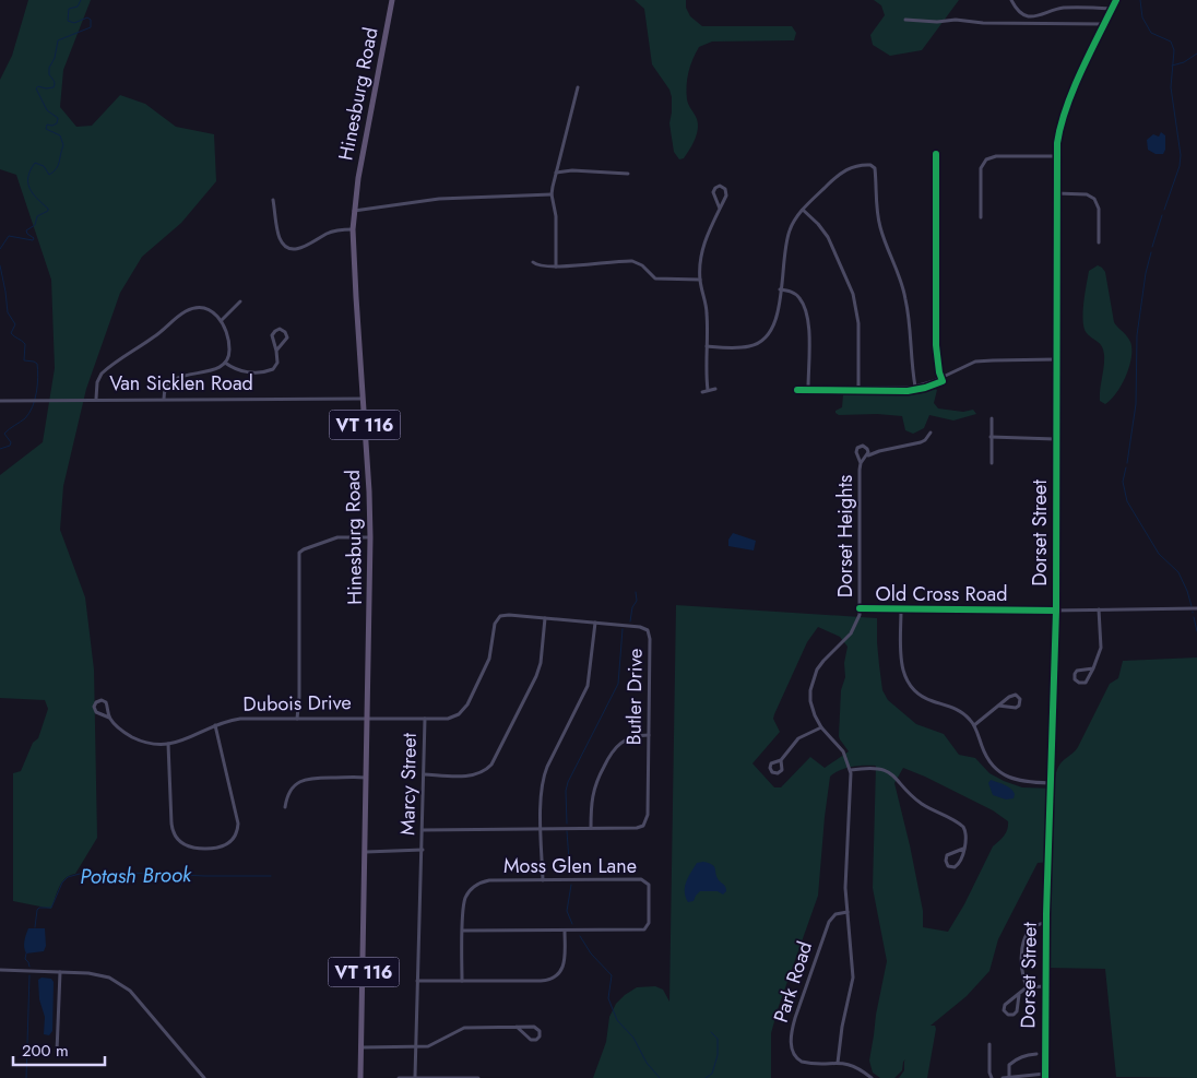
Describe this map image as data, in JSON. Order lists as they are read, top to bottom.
{
  "streets": {
    "main road": ["Hinesburg Road", "VT 116"],
    "street": [
      "Van Sicklen Road",
      "Dorset Street",
      "Dorset Heights",
      "Old Cross Road",
      "Butler Drive",
      "Dubois Drive",
      "Marcy Street",
      "Moss Glen Lane",
      "Park Road"
    ]
  },
  "crossings": [
    ["Hinesburg Road", "Van Sicklen Road"],
    ["Hinesburg Road", "Butler Drive"],
    ["Hinesburg Road", "Dubois Drive"],
    ["Dorset Street", "Old Cross Road"],
    ["Dorset Heights", "Old Cross Road"],
    ["Butler Drive", "Dubois Drive"],
    ["Butler Drive", "Marcy Street"]
  ],
  "water": ["Potash Brook"],
  "scale_bar": "200 m"
}
